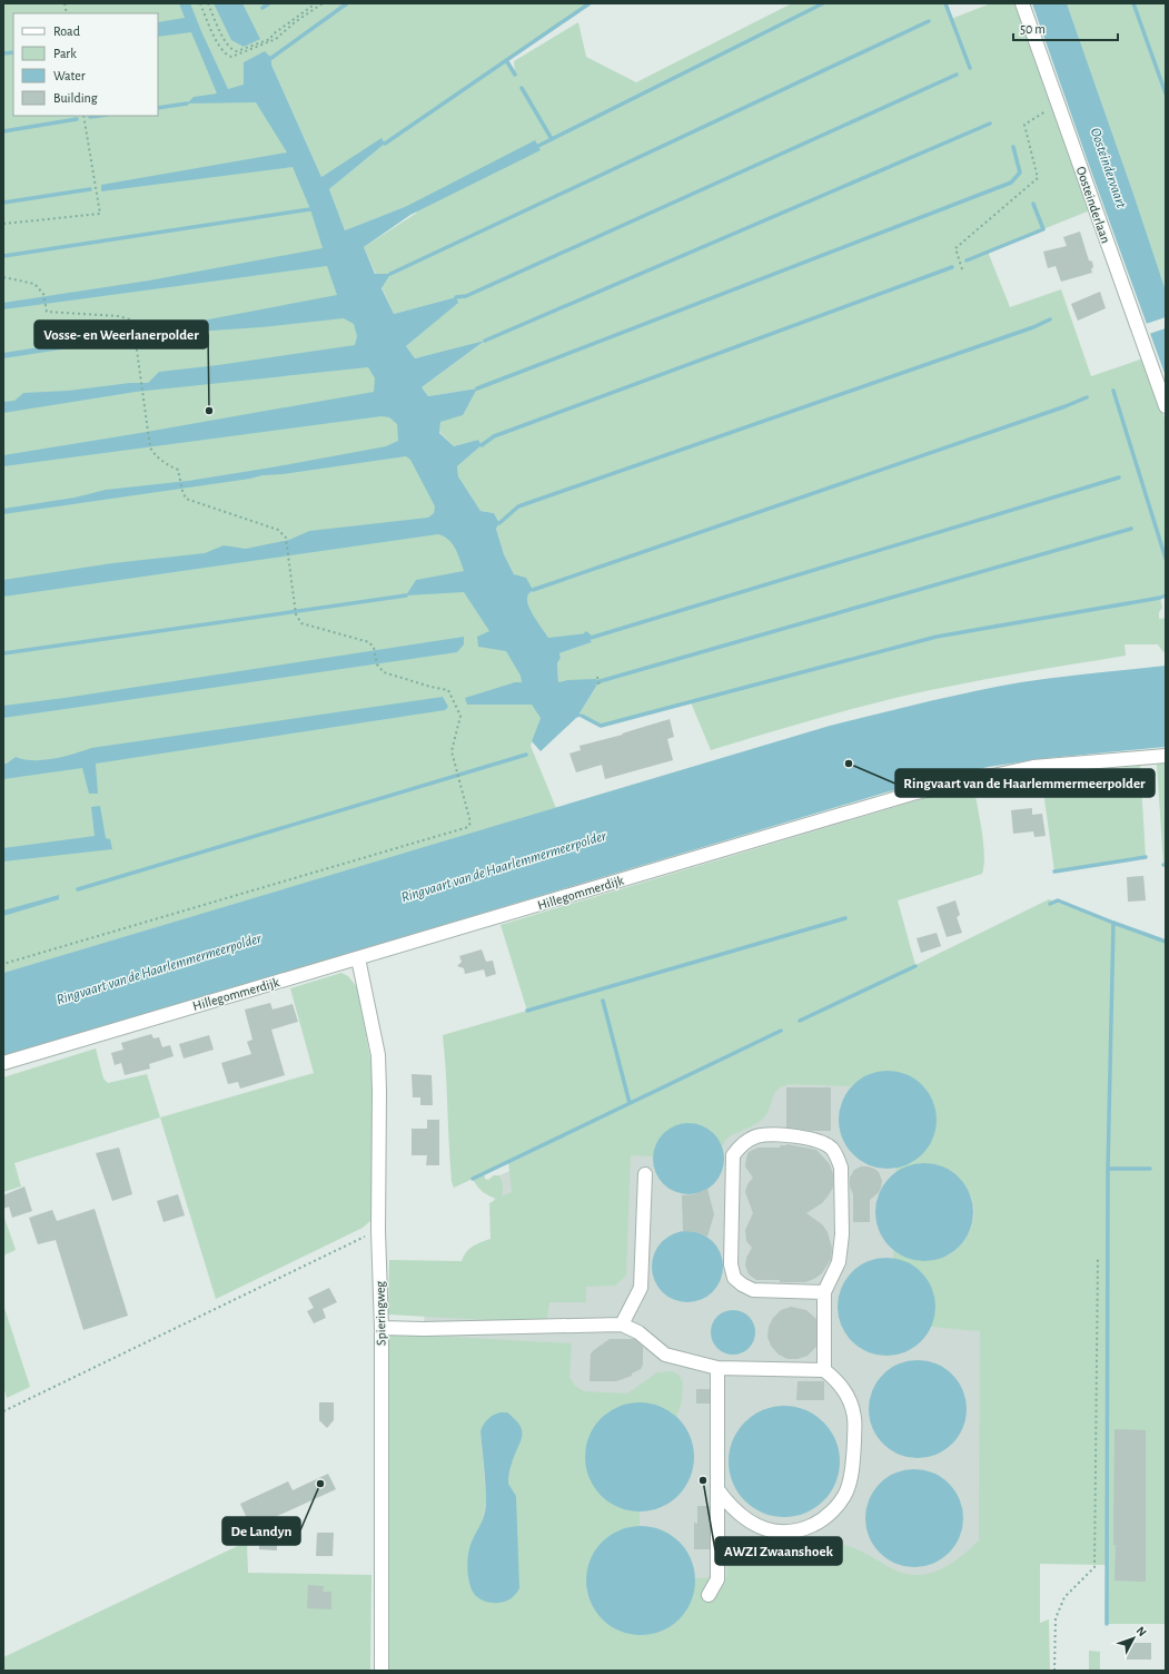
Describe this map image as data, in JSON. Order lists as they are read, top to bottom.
{
  "streets": {
    "street": ["Oosteinderlaan", "Hillegommerdijk", "Spieringweg"]
  },
  "crossings": [
    ["Hillegommerdijk", "Spieringweg"]
  ],
  "water": ["Oosteindervaart", "Ringvaart van de Haarlemmermeerpolder"],
  "places": [
    "Vosse- en Weerlanerpolder",
    "Ringvaart van de Haarlemmermeerpolder",
    "AWZI Zwaanshoek",
    "De Landyn"
  ],
  "legend": [
    "Road",
    "Park",
    "Water",
    "Building"
  ],
  "scale_bar": "50 m",
  "north": "top right"
}
